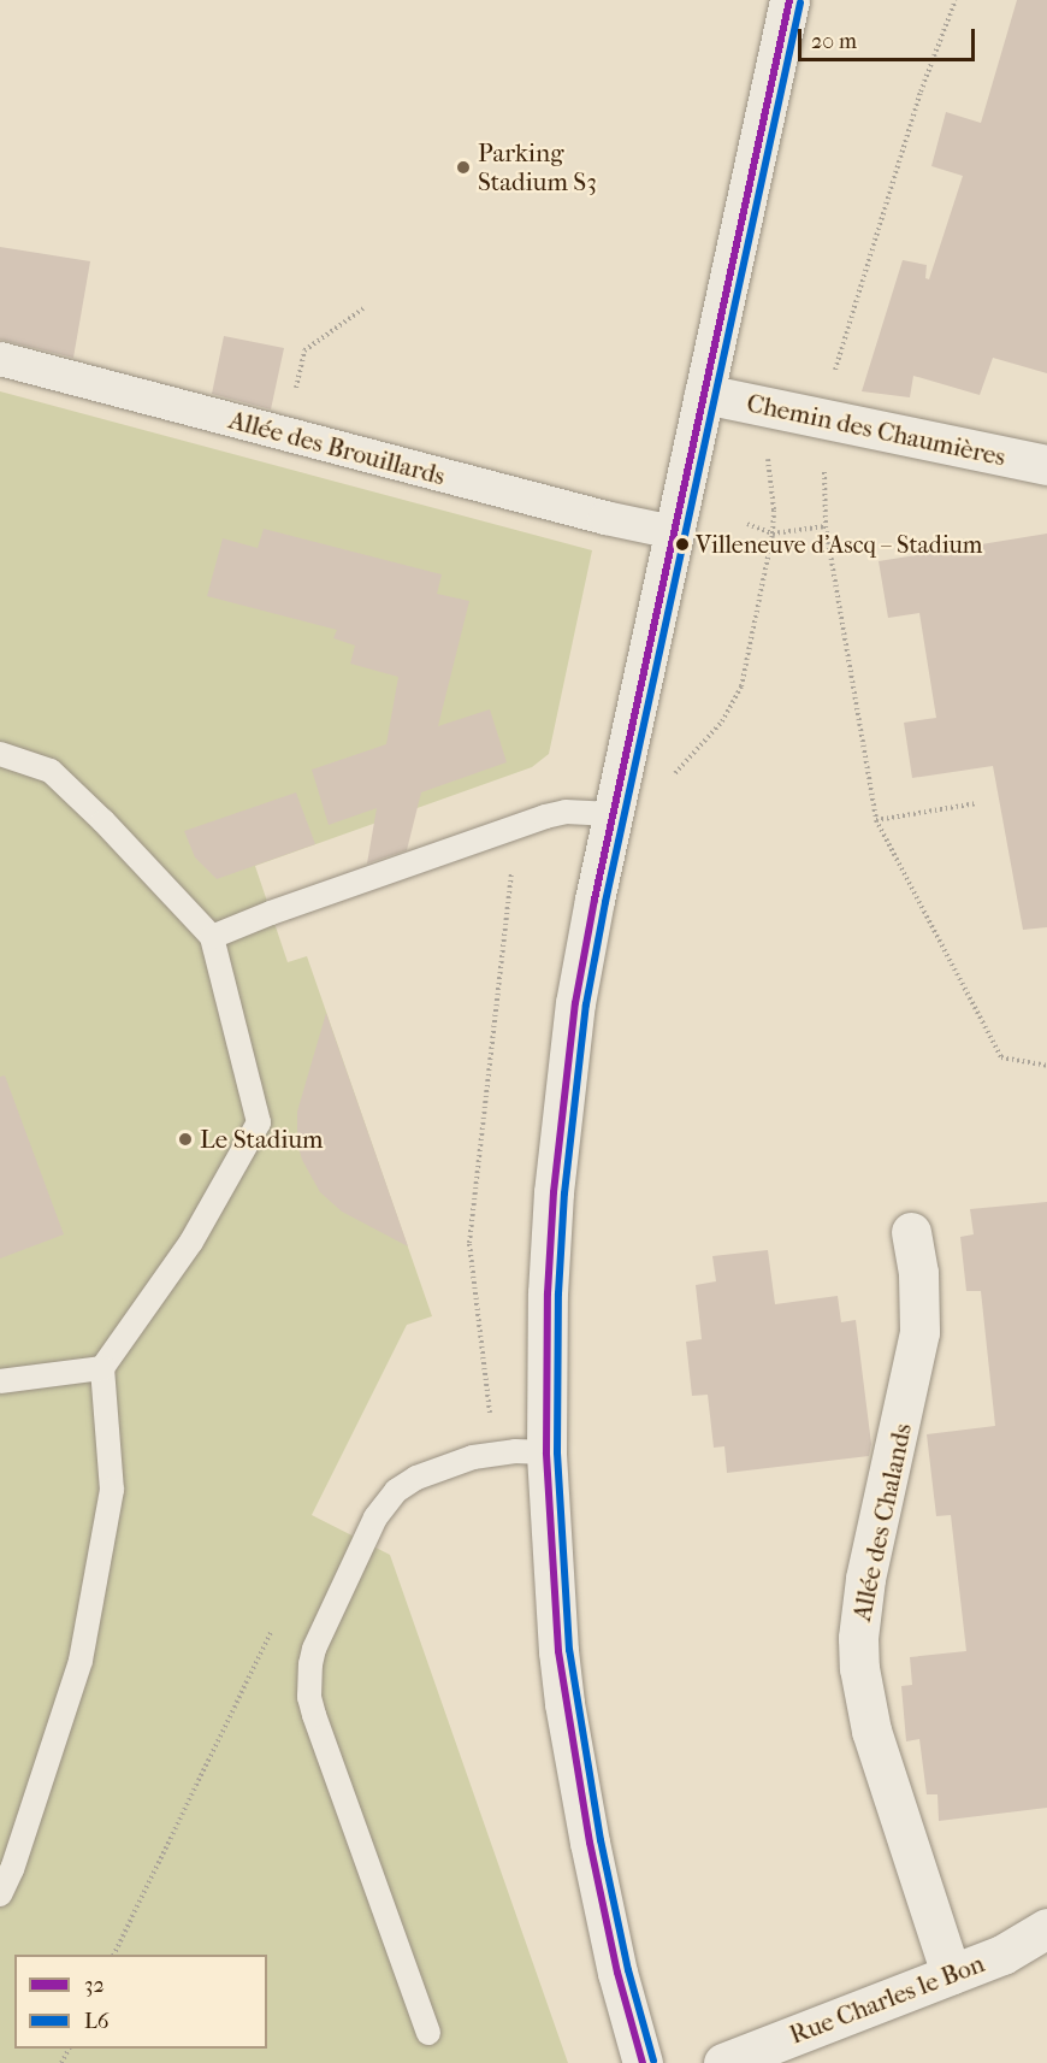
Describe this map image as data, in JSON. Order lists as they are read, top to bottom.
{
  "streets": {
    "street": [
      "Chemin des Chaumières",
      "Allée des Brouillards",
      "Allée des Chalands",
      "Rue Charles le Bon"
    ]
  },
  "crossings": [
    ["Allée des Chalands", "Rue Charles le Bon"]
  ],
  "places": ["Parking Stadium S3", "Villeneuve d'Ascq – Stadium", "Le Stadium"],
  "lines": ["transit line 32", "transit line L6"],
  "legend": ["32", "L6"],
  "scale_bar": "20 m"
}
